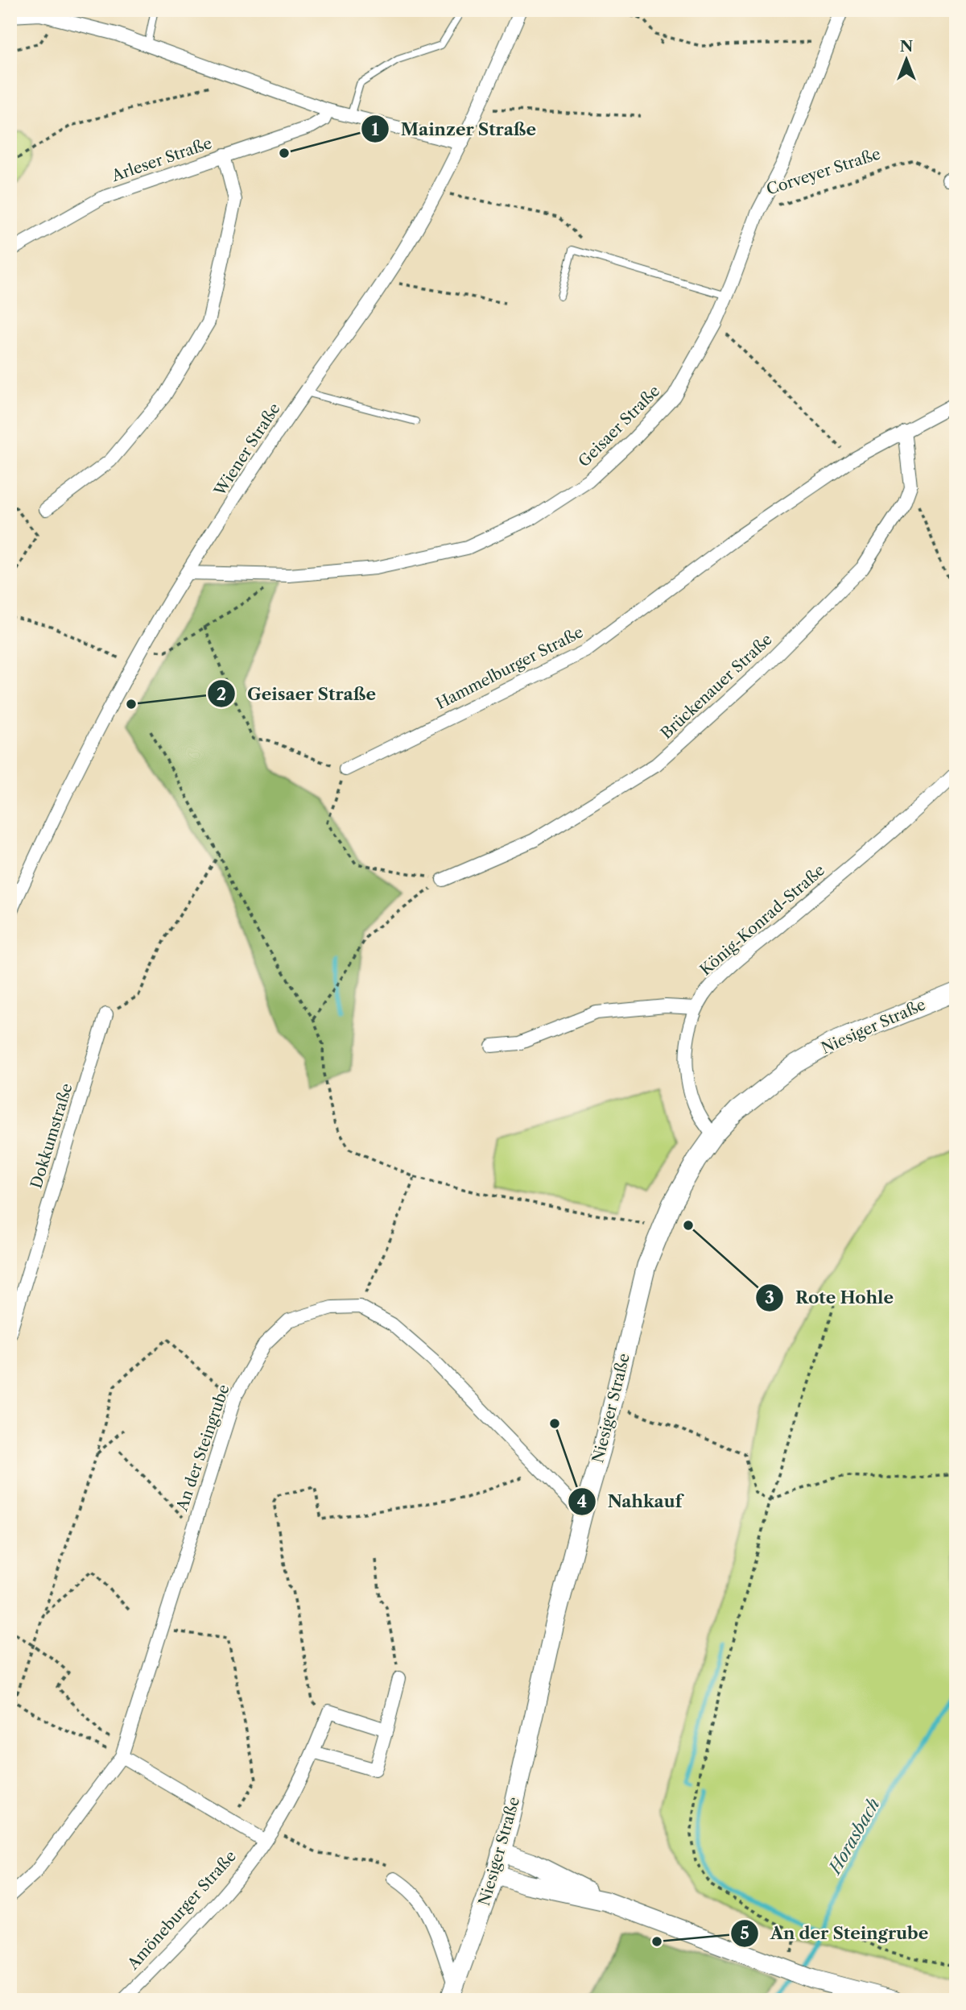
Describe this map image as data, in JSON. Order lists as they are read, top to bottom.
{
  "streets": {
    "main road": ["Niesiger Straße"],
    "street": [
      "Arleser Straße",
      "Geisaer Straße",
      "Wiener Straße",
      "Hammelburger Straße",
      "Brückenauer Straße",
      "König-Konrad-Straße",
      "Dokkumstraße",
      "An der Steingrube",
      "Amöneburger Straße"
    ],
    "path": ["Corveyer Straße"]
  },
  "crossings": [
    ["Corveyer Straße", "Geisaer Straße"],
    ["Geisaer Straße", "Wiener Straße"],
    ["König-Konrad-Straße", "Niesiger Straße"]
  ],
  "water": ["Horasbach"],
  "places": [
    "Mainzer Straße",
    "Geisaer Straße",
    "Rote Hohle",
    "Nahkauf",
    "An der Steingrube"
  ],
  "north": "top"
}
